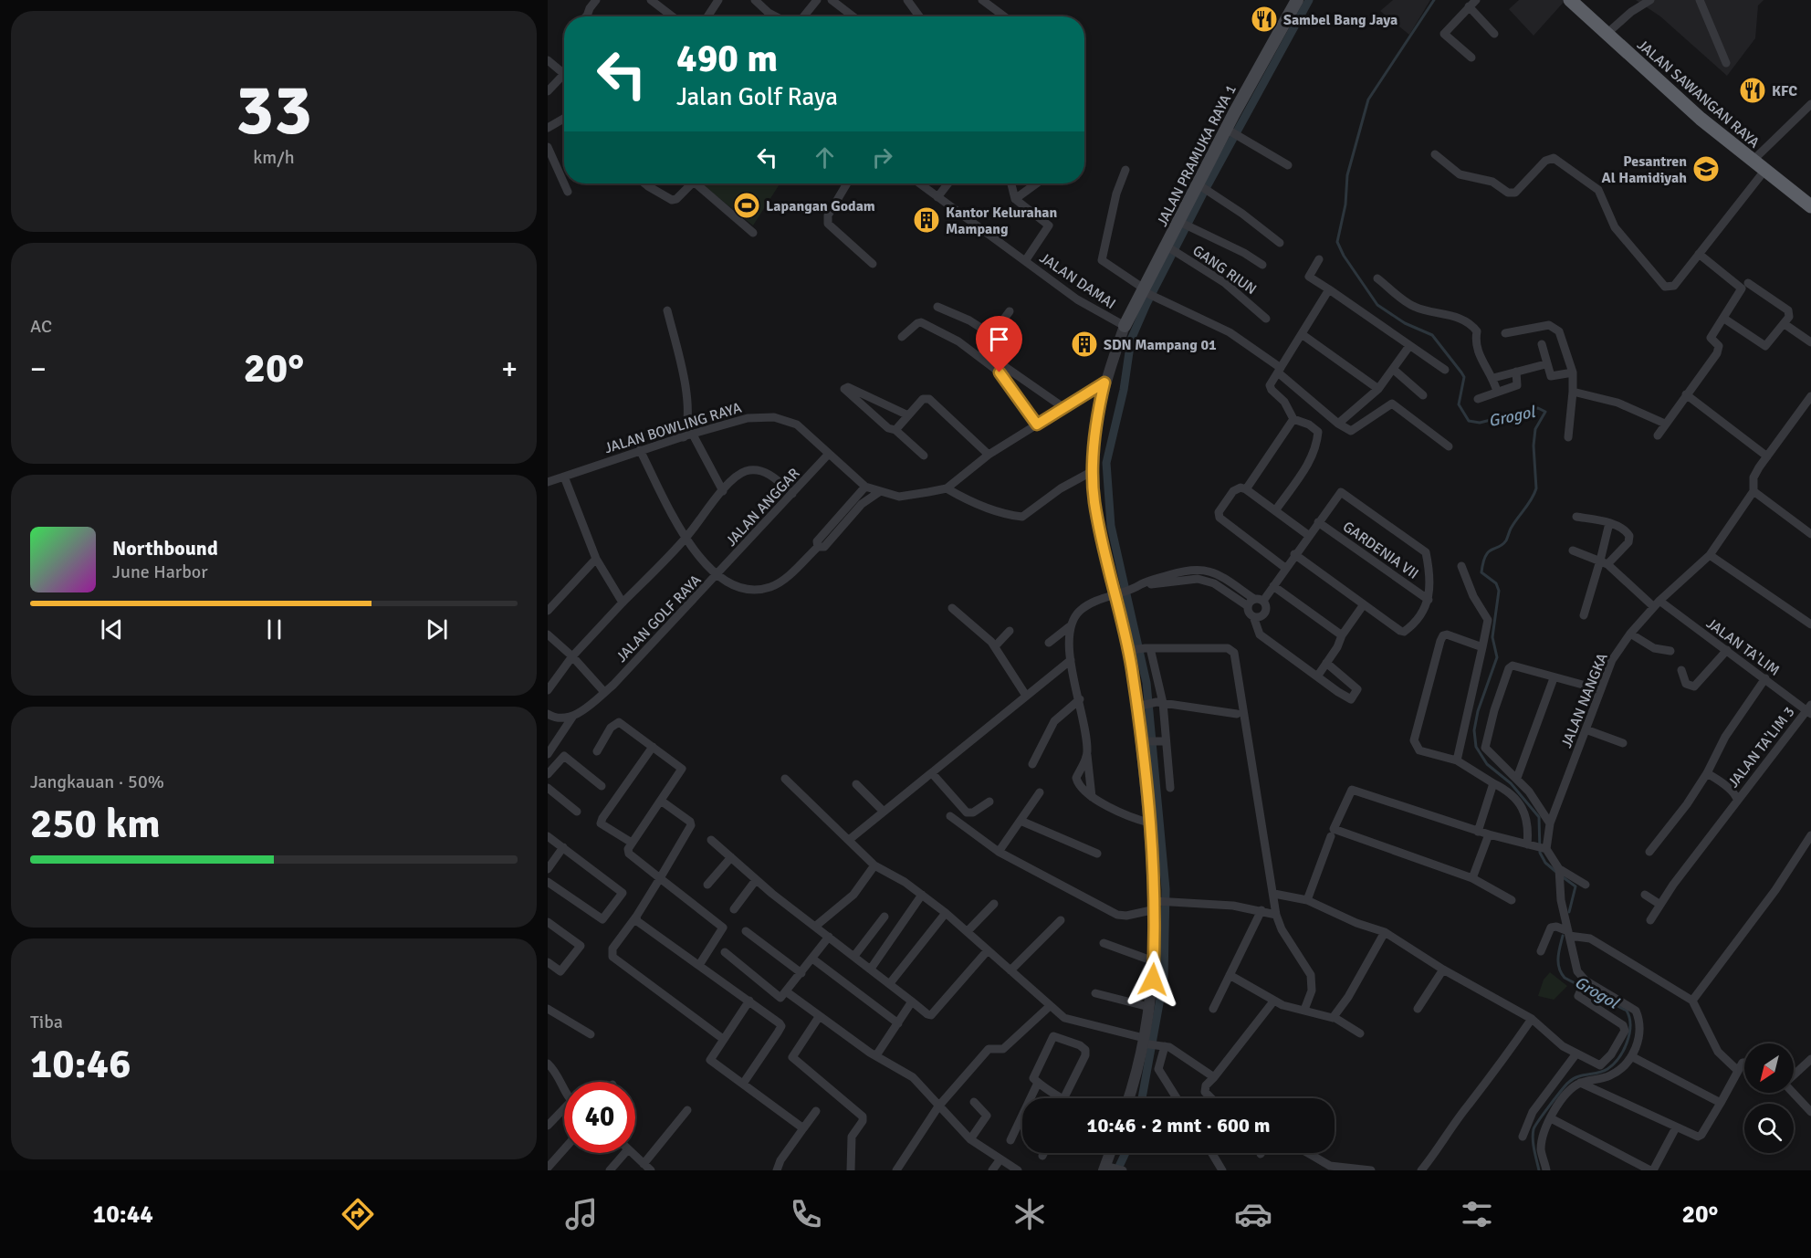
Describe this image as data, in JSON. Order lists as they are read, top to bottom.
{
  "streets": {
    "highway": ["JALAN SAWANGAN RAYA"],
    "main road": ["JALAN PRAMUKA RAYA 1"],
    "street": [
      "GANG RIUN",
      "JALAN DAMAI",
      "JALAN BOWLING RAYA",
      "JALAN ANGGAR",
      "GARDENIA VII",
      "JALAN GOLF RAYA",
      "JALAN TA'LIM",
      "JALAN NANGKA",
      "JALAN TA'LIM 3"
    ]
  },
  "crossings": [
    ["JALAN PRAMUKA RAYA 1", "GANG RIUN"],
    ["JALAN PRAMUKA RAYA 1", "JALAN DAMAI"],
    ["JALAN BOWLING RAYA", "JALAN ANGGAR"],
    ["JALAN BOWLING RAYA", "JALAN GOLF RAYA"],
    ["JALAN ANGGAR", "JALAN GOLF RAYA"],
    ["JALAN TA'LIM", "JALAN NANGKA"],
    ["JALAN TA'LIM", "JALAN TA'LIM 3"]
  ],
  "water": ["Grogol"],
  "places": {
    "restaurant": ["Sambel Bang Jaya", "KFC"],
    "school or university": ["Pesantren Al Hamidiyah"],
    "sports": ["Lapangan Godam"],
    "building": ["Kantor Kelurahan Mampang", "SDN Mampang 01"]
  },
  "north": "bottom left",
  "page": {
    "tile": [
      ["33", "km/h"],
      "AC",
      ["Jangkauan · 50%", "250 km"],
      ["Tiba", "10:46"]
    ],
    "turn": ["490 m", "Jalan Golf Raya"],
    "heat": ["−", "20°", "+"],
    "song": ["Northbound", "June Harbor"],
    "limit": "40",
    "trip": "10:46 · 2 mnt · 600 m",
    "tabs": ["10:44", "20°"]
  }
}
